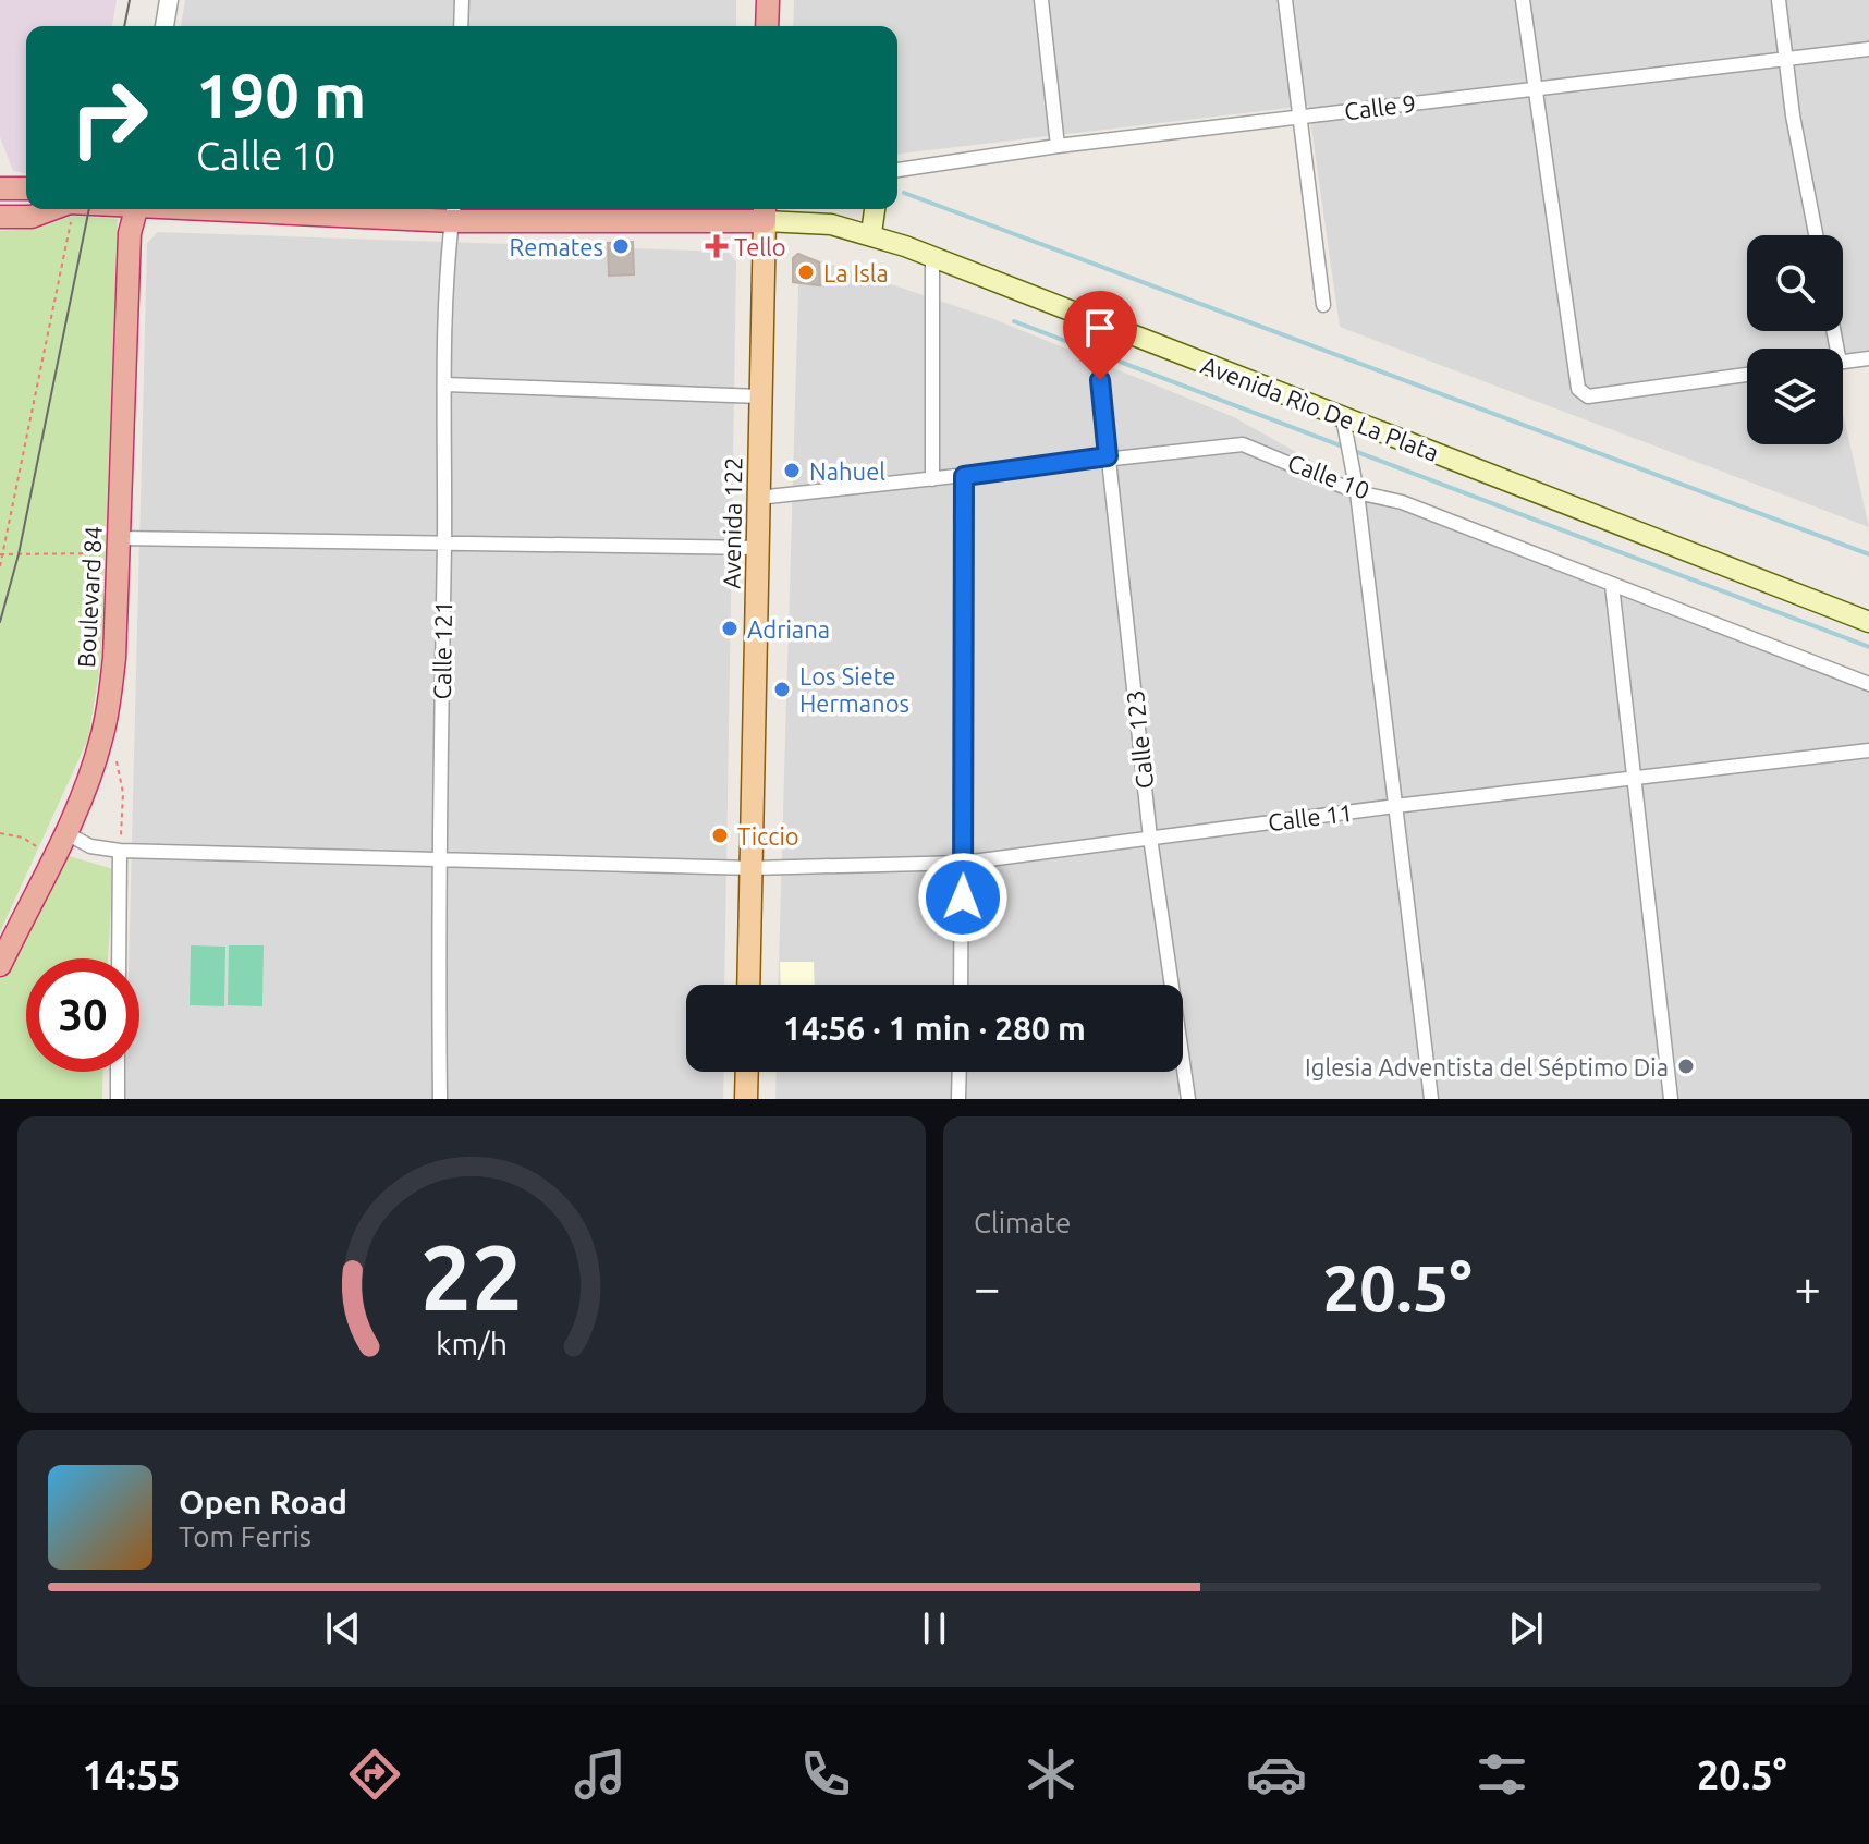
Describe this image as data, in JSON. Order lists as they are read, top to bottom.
{
  "streets": {
    "highway": ["Boulevard 84"],
    "main road": ["Avenida Rìo De La Plata", "Avenida 122"],
    "street": [
      "Calle 9",
      "Calle 10",
      "Calle 121",
      "Calle 123",
      "Calle 11"
    ]
  },
  "crossings": [
    ["Avenida Rìo De La Plata", "Avenida 122"],
    ["Calle 10", "Avenida 122"],
    ["Calle 10", "Calle 123"],
    ["Avenida 122", "Calle 11"],
    ["Boulevard 84", "Calle 11"],
    ["Calle 121", "Calle 11"],
    ["Calle 123", "Calle 11"]
  ],
  "places": {
    "other": [
      "Remates",
      "La Isla",
      "Nahuel",
      "Adriana",
      "Los Siete Hermanos",
      "Ticcio",
      "Iglesia Adventista del Séptimo Dia"
    ],
    "health": ["Tello"]
  },
  "page": {
    "turn": ["190 m", "Calle 10"],
    "limit": "30",
    "trip": "14:56 · 1 min · 280 m",
    "tile": "Climate",
    "heat": ["−", "20.5°", "+"],
    "song": ["Open Road", "Tom Ferris"],
    "tabs": ["14:55", "20.5°"],
    "gauge": ["22", "km/h"]
  }
}
